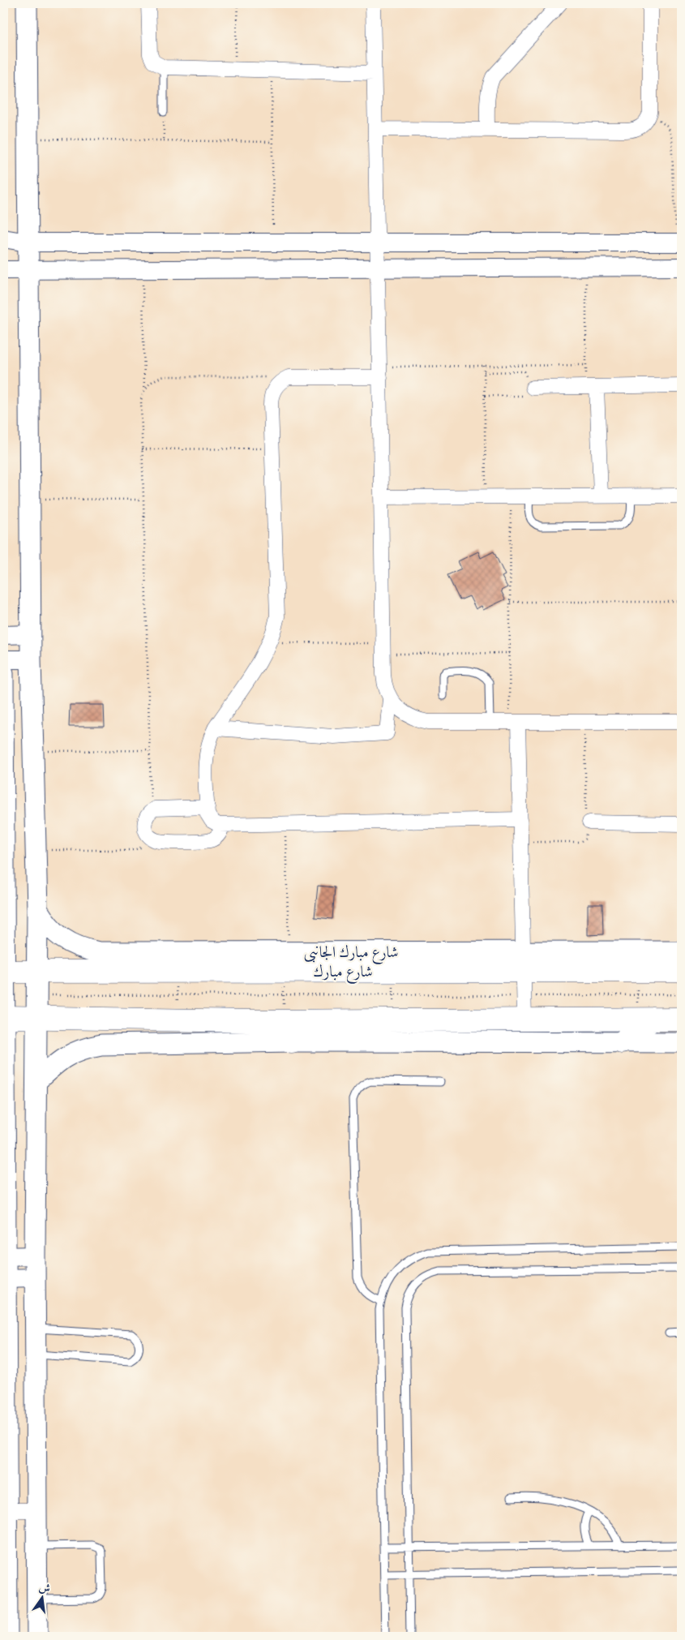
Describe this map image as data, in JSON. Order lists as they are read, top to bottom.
{
  "streets": {
    "main road": ["شارع مبارك الجانبى", "شارع مبارك"]
  },
  "crossings": [
    ["شارع مبارك الجانبى", "شارع مبارك"]
  ],
  "north": "top"
}
